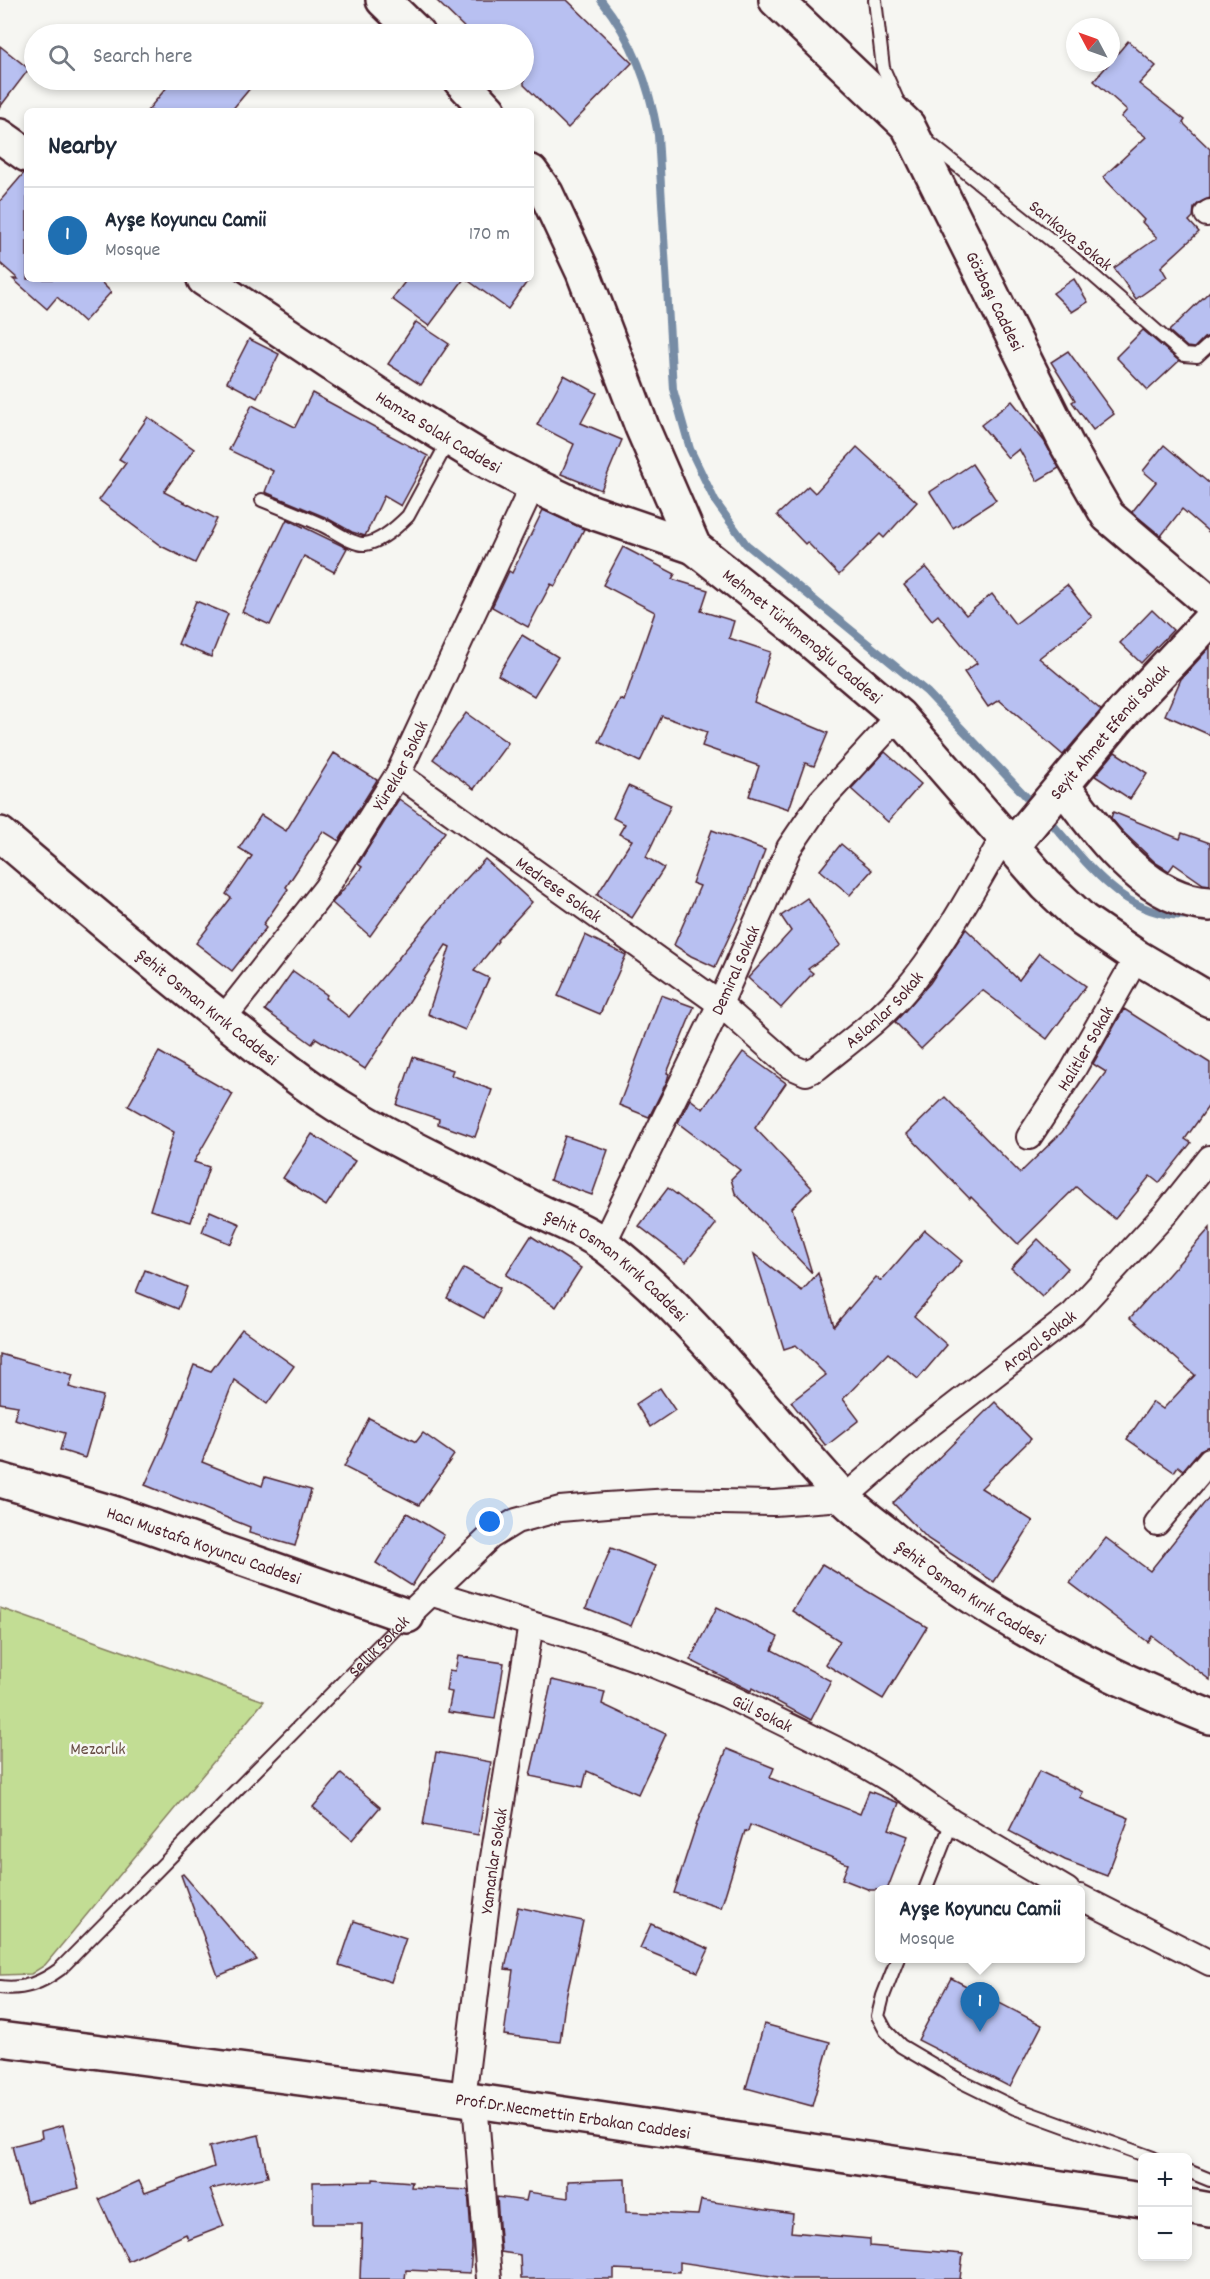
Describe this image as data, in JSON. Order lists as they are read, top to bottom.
{
  "streets": {
    "street": [
      "Gözbaşı Caddesi",
      "Hamza Solak Caddesi",
      "Mehmet Türkmenoğlu Caddesi",
      "Seyit Ahmet Efendi Sokak",
      "Yürekler Sokak",
      "Medrese Sokak",
      "Demiral Sokak",
      "Şehit Osman Kırık Caddesi",
      "Aslanlar Sokak",
      "Halitler Sokak",
      "Arayol Sokak",
      "Hacı Mustafa Koyuncu Caddesi",
      "Sellik Sokak",
      "Gül Sokak",
      "Yamanlar Sokak",
      "Prof.Dr.Necmettin Erbakan Caddesi"
    ],
    "lane": ["Sarıkaya Sokak"]
  },
  "crossings": [
    ["Sarıkaya Sokak", "Gözbaşı Caddesi"],
    ["Hamza Solak Caddesi", "Mehmet Türkmenoğlu Caddesi"],
    ["Hamza Solak Caddesi", "Yürekler Sokak"],
    ["Mehmet Türkmenoğlu Caddesi", "Seyit Ahmet Efendi Sokak"],
    ["Mehmet Türkmenoğlu Caddesi", "Demiral Sokak"],
    ["Mehmet Türkmenoğlu Caddesi", "Aslanlar Sokak"],
    ["Mehmet Türkmenoğlu Caddesi", "Halitler Sokak"],
    ["Seyit Ahmet Efendi Sokak", "Aslanlar Sokak"],
    ["Yürekler Sokak", "Medrese Sokak"],
    ["Yürekler Sokak", "Şehit Osman Kırık Caddesi"],
    ["Medrese Sokak", "Demiral Sokak"],
    ["Medrese Sokak", "Aslanlar Sokak"],
    ["Demiral Sokak", "Şehit Osman Kırık Caddesi"],
    ["Demiral Sokak", "Aslanlar Sokak"],
    ["Şehit Osman Kırık Caddesi", "Arayol Sokak"],
    ["Şehit Osman Kırık Caddesi", "Sellik Sokak"],
    ["Arayol Sokak", "Sellik Sokak"],
    ["Hacı Mustafa Koyuncu Caddesi", "Sellik Sokak"],
    ["Sellik Sokak", "Gül Sokak"],
    ["Gül Sokak", "Yamanlar Sokak"],
    ["Yamanlar Sokak", "Prof.Dr.Necmettin Erbakan Caddesi"]
  ],
  "parks": ["Mezarlık"],
  "north": "top left",
  "page": {
    "search": "Search here",
    "heading": "Nearby",
    "list": [
      {
        "mark": "1",
        "name": "Ayşe Koyuncu Camii",
        "note": "Mosque",
        "value": "170 m"
      }
    ],
    "popup": ["Ayşe Koyuncu Camii", "Mosque"],
    "pins": "1",
    "map_buttons": ["+", "−"]
  }
}
